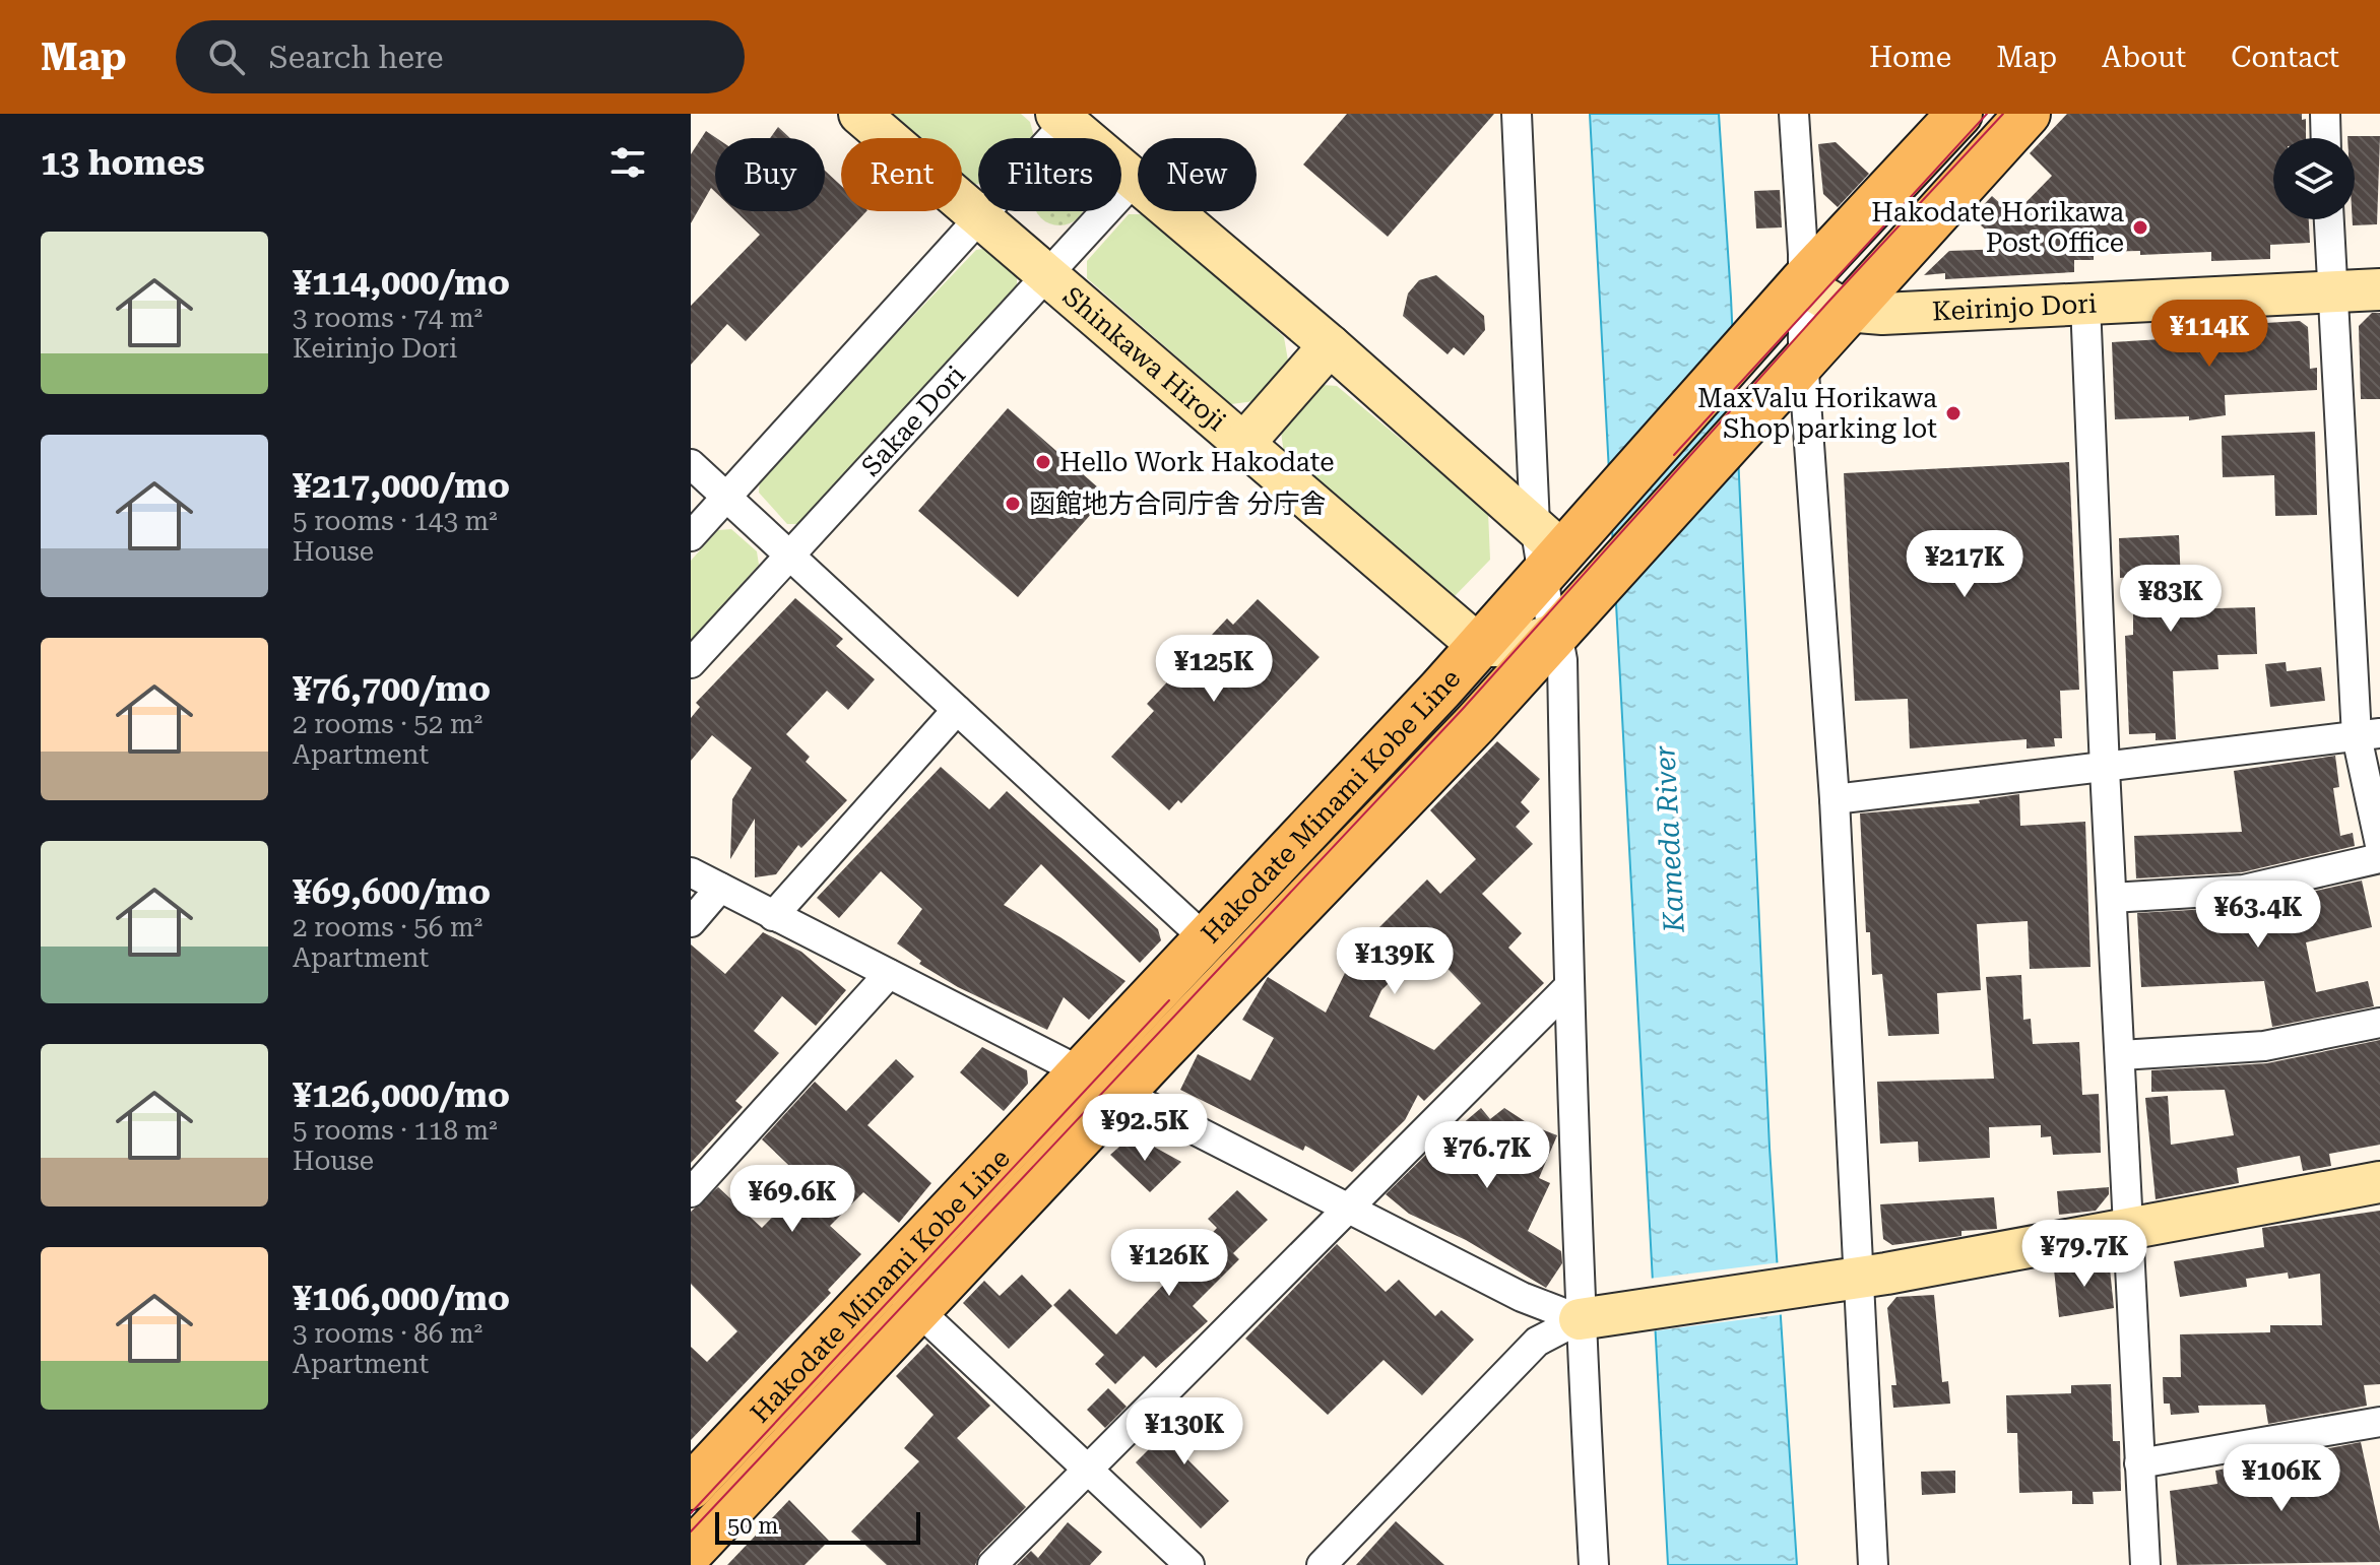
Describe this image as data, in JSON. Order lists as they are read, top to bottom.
{
  "streets": {
    "main road": ["Hakodate Minami Kobe Line"],
    "street": ["Keirinjo Dori", "Shinkawa Hiroji", "Sakae Dori"]
  },
  "crossings": [
    ["Keirinjo Dori", "Hakodate Minami Kobe Line"],
    ["Shinkawa Hiroji", "Sakae Dori"],
    ["Shinkawa Hiroji", "Hakodate Minami Kobe Line"]
  ],
  "water": ["Kameda River"],
  "places": [
    "Hakodate Horikawa Post Office",
    "MaxValu Horikawa Shop parking lot",
    "Hello Work Hakodate",
    "函館地方合同庁舎 分庁舎"
  ],
  "scale_bar": "50 m",
  "page": {
    "header": "Map",
    "search": "Search here",
    "nav": [
      "Home",
      "Map",
      "About",
      "Contact"
    ],
    "heading": "13 homes",
    "chip": [
      "Buy",
      "Rent",
      "Filters",
      "New"
    ],
    "list": [
      {
        "name": "¥114,000/mo",
        "note": "3 rooms · 74 m² · Keirinjo Dori"
      },
      {
        "name": "¥217,000/mo",
        "note": "5 rooms · 143 m² · House"
      },
      {
        "name": "¥76,700/mo",
        "note": "2 rooms · 52 m² · Apartment"
      },
      {
        "name": "¥69,600/mo",
        "note": "2 rooms · 56 m² · Apartment"
      },
      {
        "name": "¥126,000/mo",
        "note": "5 rooms · 118 m² · House"
      },
      {
        "name": "¥106,000/mo",
        "note": "3 rooms · 86 m² · Apartment"
      }
    ],
    "price": [
      "¥114K",
      "¥217K",
      "¥83K",
      "¥125K",
      "¥63.4K",
      "¥139K",
      "¥92.5K",
      "¥76.7K",
      "¥69.6K",
      "¥79.7K",
      "¥126K",
      "¥130K",
      "¥106K"
    ],
    "scale": "50 m"
  }
}
